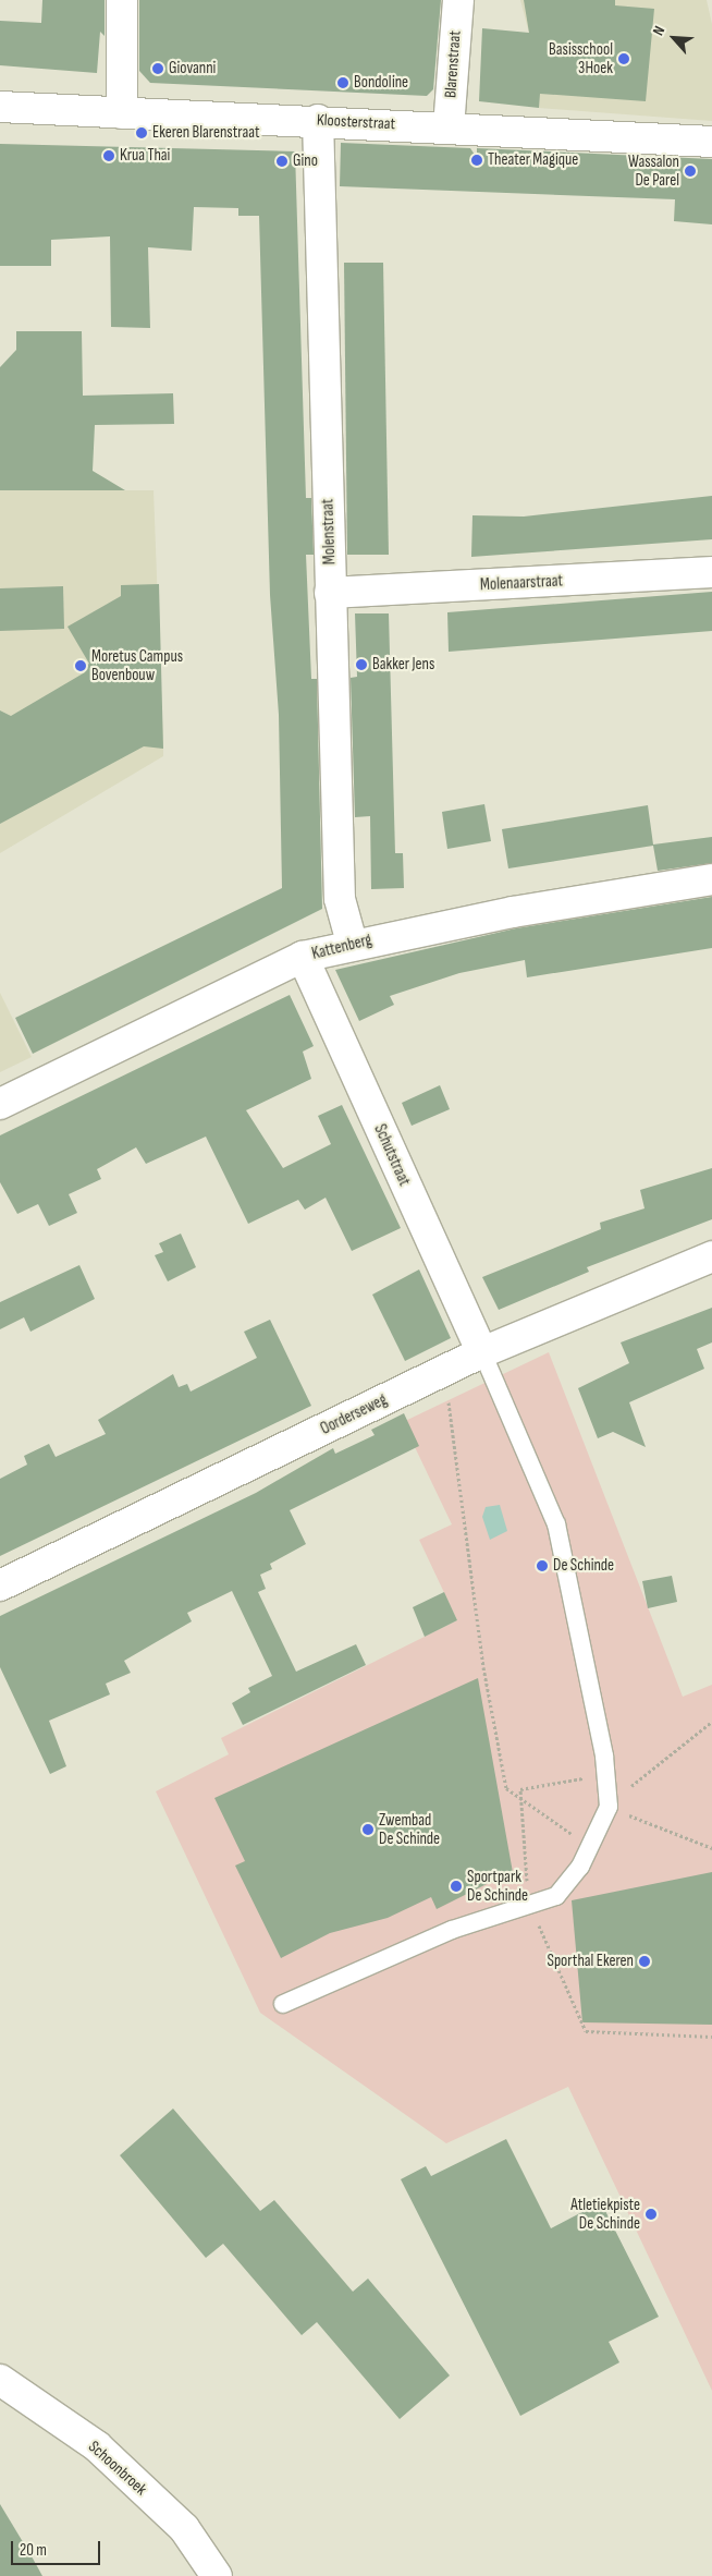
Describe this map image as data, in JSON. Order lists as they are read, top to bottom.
{
  "streets": {
    "street": [
      "Blarenstraat",
      "Kloosterstraat",
      "Molenstraat",
      "Molenaarstraat",
      "Kattenberg",
      "Schutstraat",
      "Oorderseweg",
      "Schoonbroek"
    ]
  },
  "crossings": [
    ["Blarenstraat", "Kloosterstraat"],
    ["Kloosterstraat", "Molenstraat"],
    ["Molenstraat", "Molenaarstraat"],
    ["Molenstraat", "Kattenberg"],
    ["Kattenberg", "Schutstraat"],
    ["Schutstraat", "Oorderseweg"]
  ],
  "places": [
    "Basisschool 3Hoek",
    "Giovanni",
    "Bondoline",
    "Ekeren Blarenstraat",
    "Krua Thai",
    "Theater Magique",
    "Gino",
    "Wassalon De Parel",
    "Bakker Jens",
    "Moretus Campus Bovenbouw",
    "De Schinde",
    "Zwembad De Schinde",
    "Sportpark De Schinde",
    "Sporthal Ekeren",
    "Atletiekpiste De Schinde"
  ],
  "scale_bar": "20 m",
  "north": "top left"
}
